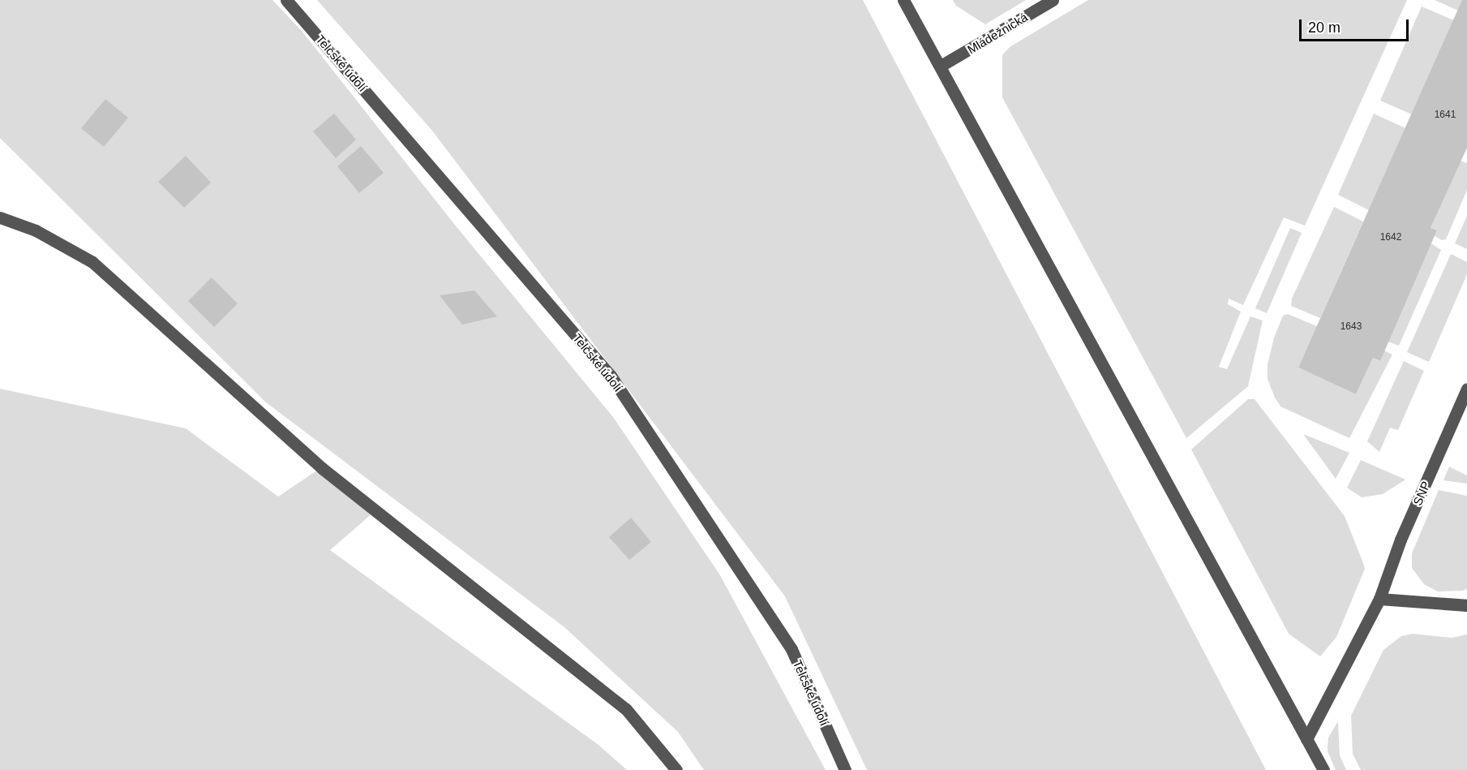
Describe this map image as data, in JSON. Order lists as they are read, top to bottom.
{
  "streets": {
    "street": ["Mládežnická", "Telčské údolí", "SNP"]
  },
  "house_numbers": ["1641", "1642", "1643"],
  "scale_bar": "20 m"
}
